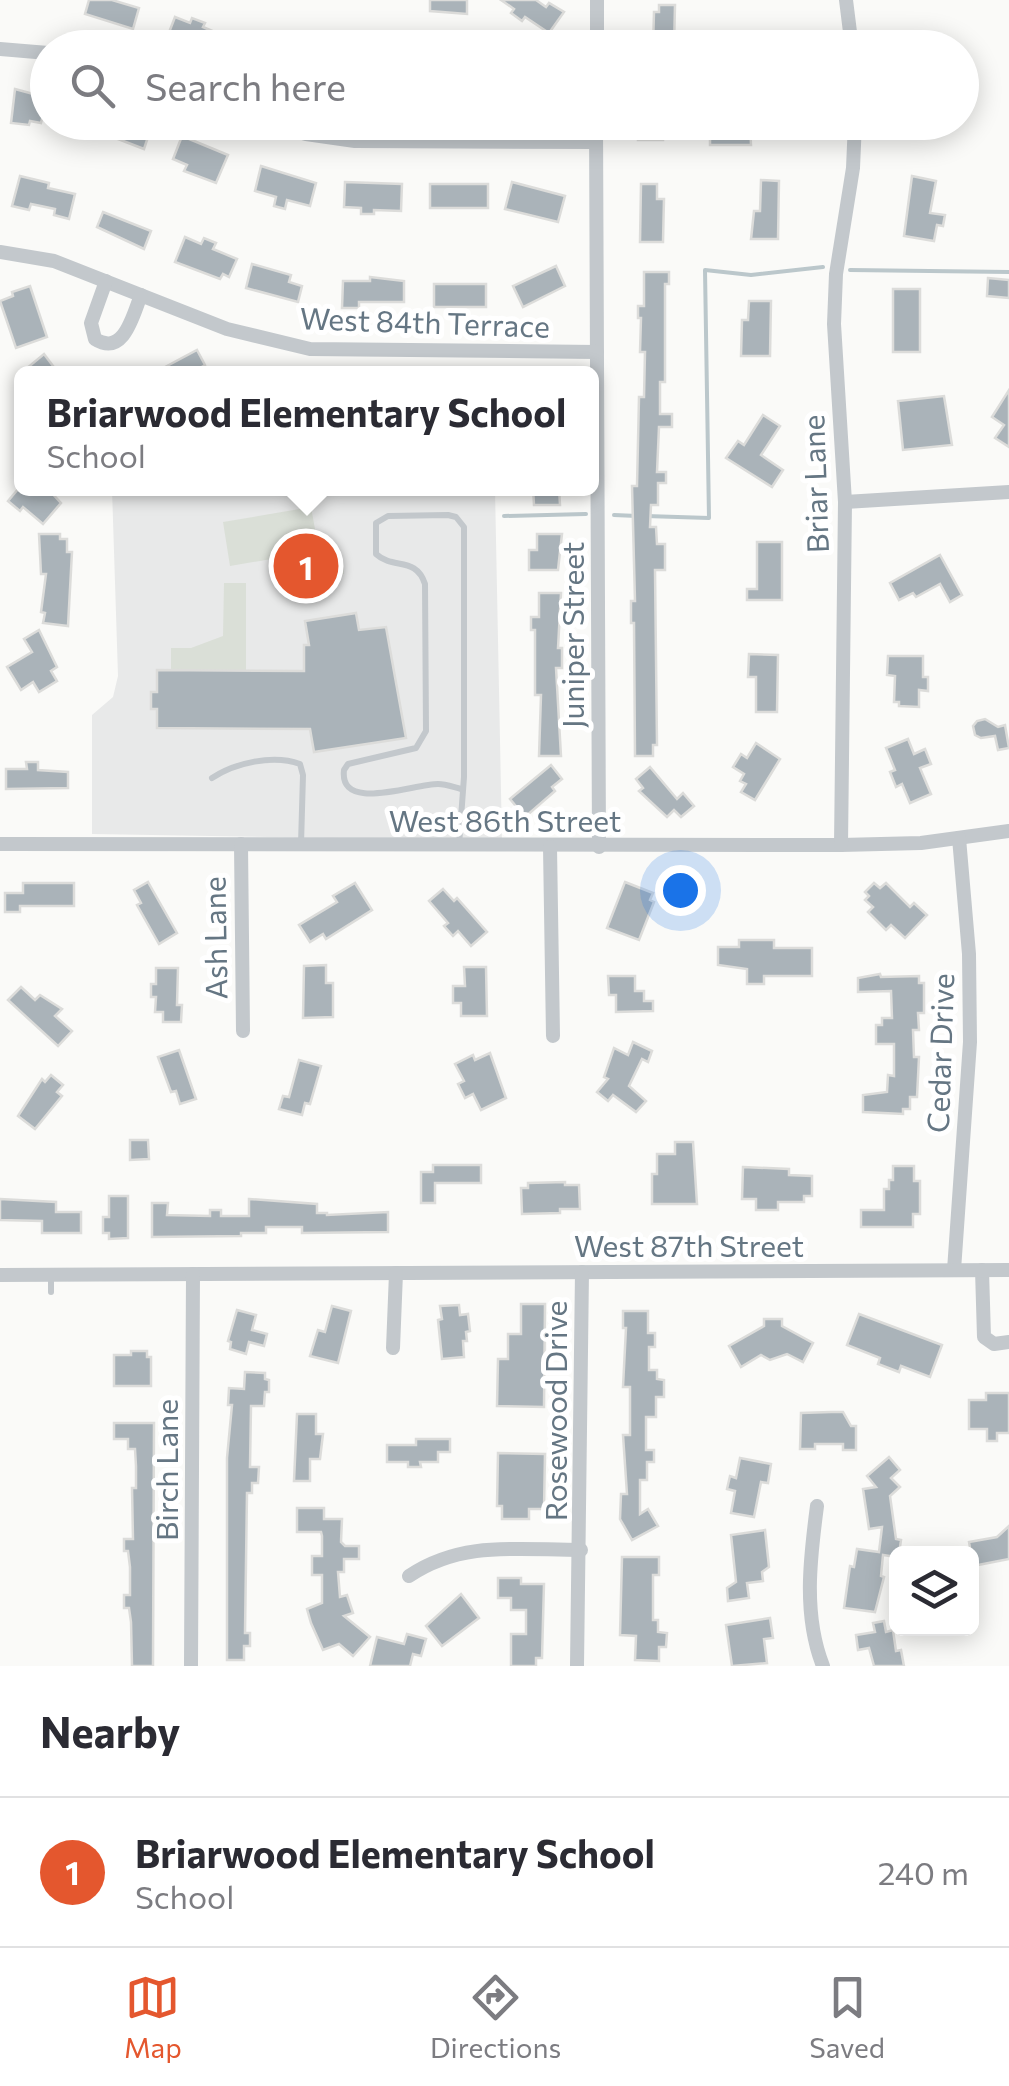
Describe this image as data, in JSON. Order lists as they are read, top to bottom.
{
  "streets": {
    "street": [
      "West 84th Terrace",
      "Briar Lane",
      "Juniper Street",
      "West 86th Street",
      "Ash Lane",
      "Cedar Drive",
      "West 87th Street",
      "Rosewood Drive",
      "Birch Lane"
    ]
  },
  "crossings": [
    ["West 84th Terrace", "Juniper Street"],
    ["Briar Lane", "West 86th Street"],
    ["Juniper Street", "West 86th Street"],
    ["West 86th Street", "Ash Lane"],
    ["West 86th Street", "Cedar Drive"],
    ["Cedar Drive", "West 87th Street"],
    ["West 87th Street", "Rosewood Drive"],
    ["West 87th Street", "Birch Lane"]
  ],
  "page": {
    "search": "Search here",
    "popup": ["Briarwood Elementary School", "School"],
    "pins": "1",
    "heading": "Nearby",
    "list": [
      {
        "mark": "1",
        "name": "Briarwood Elementary School",
        "note": "School",
        "value": "240 m"
      }
    ],
    "nav": ["Map", "Directions", "Saved"]
  }
}
